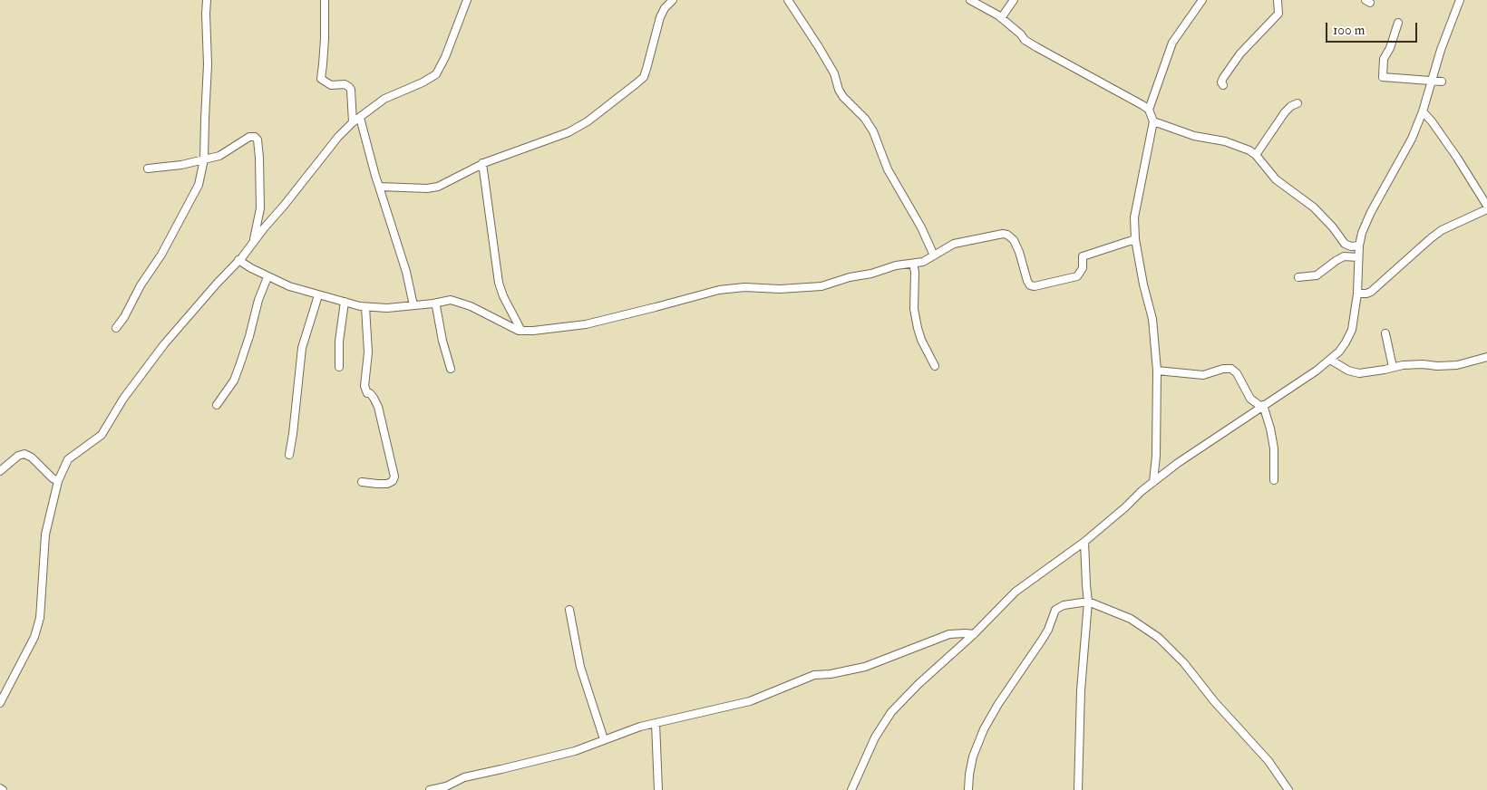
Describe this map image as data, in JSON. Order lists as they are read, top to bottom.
{
  "scale_bar": "100 m"
}
